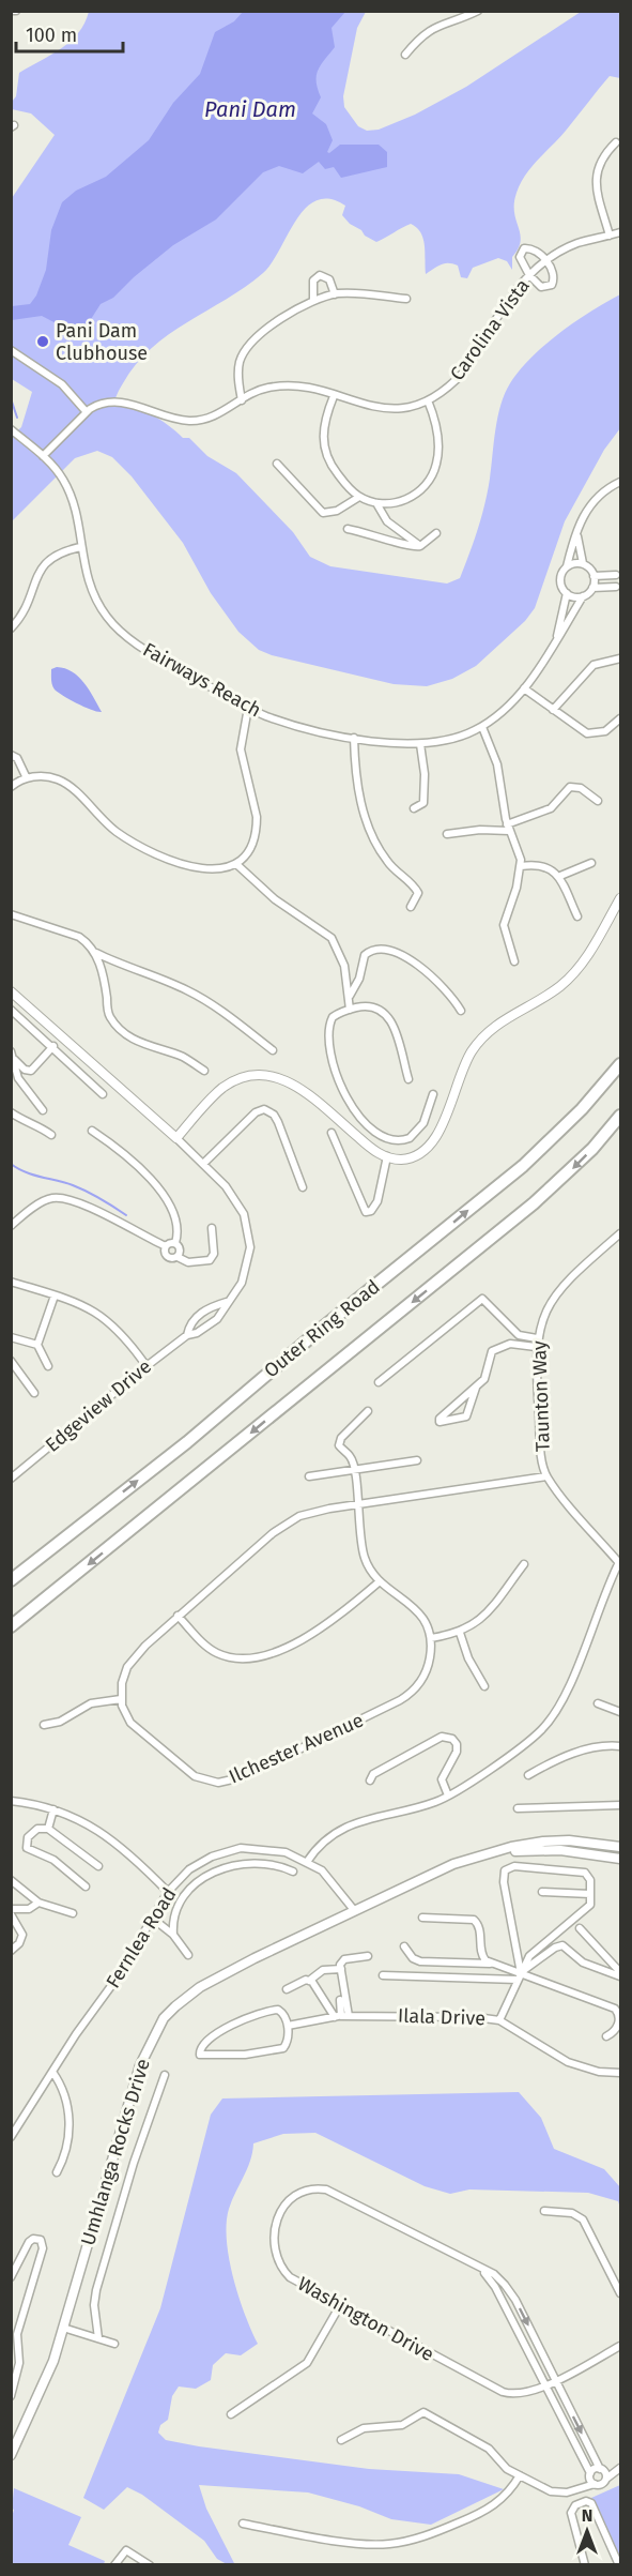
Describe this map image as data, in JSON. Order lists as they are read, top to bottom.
{
  "streets": {
    "highway": ["Outer Ring Road"],
    "main road": ["Umhlanga Rocks Drive"],
    "street": [
      "Carolina Vista",
      "Fairways Reach",
      "Taunton Way",
      "Edgeview Drive",
      "Ilchester Avenue",
      "Fernlea Road",
      "Ilala Drive",
      "Washington Drive"
    ]
  },
  "crossings": [
    ["Carolina Vista", "Fairways Reach"],
    ["Fernlea Road", "Umhlanga Rocks Drive"]
  ],
  "water": ["Pani Dam"],
  "places": ["Pani Dam Clubhouse"],
  "scale_bar": "100 m",
  "north": "top"
}
